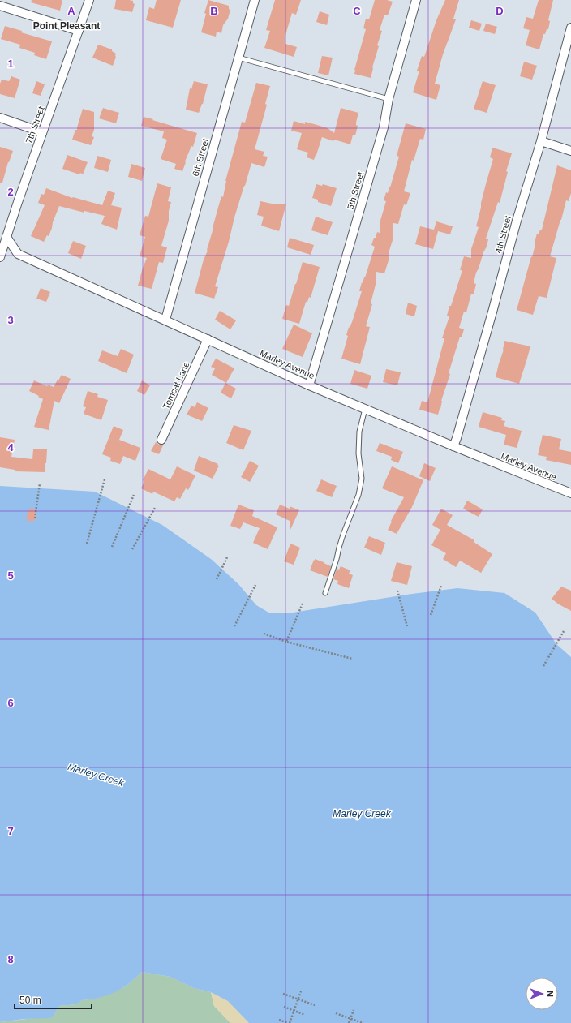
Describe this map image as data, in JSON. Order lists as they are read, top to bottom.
{
  "streets": {
    "street": [
      "7th Street",
      "6th Street",
      "5th Street",
      "4th Street",
      "Marley Avenue",
      "Tomcat Lane"
    ]
  },
  "crossings": [
    ["7th Street", "Marley Avenue"],
    ["6th Street", "Marley Avenue"],
    ["5th Street", "Marley Avenue"],
    ["4th Street", "Marley Avenue"],
    ["Marley Avenue", "Tomcat Lane"]
  ],
  "districts": ["Point Pleasant"],
  "water": ["Marley Creek"],
  "scale_bar": "50 m",
  "north": "right",
  "grid": {
    "columns": [
      "A",
      "B",
      "C",
      "D"
    ],
    "rows": [
      "1",
      "2",
      "3",
      "4",
      "5",
      "6",
      "7",
      "8"
    ]
  }
}
